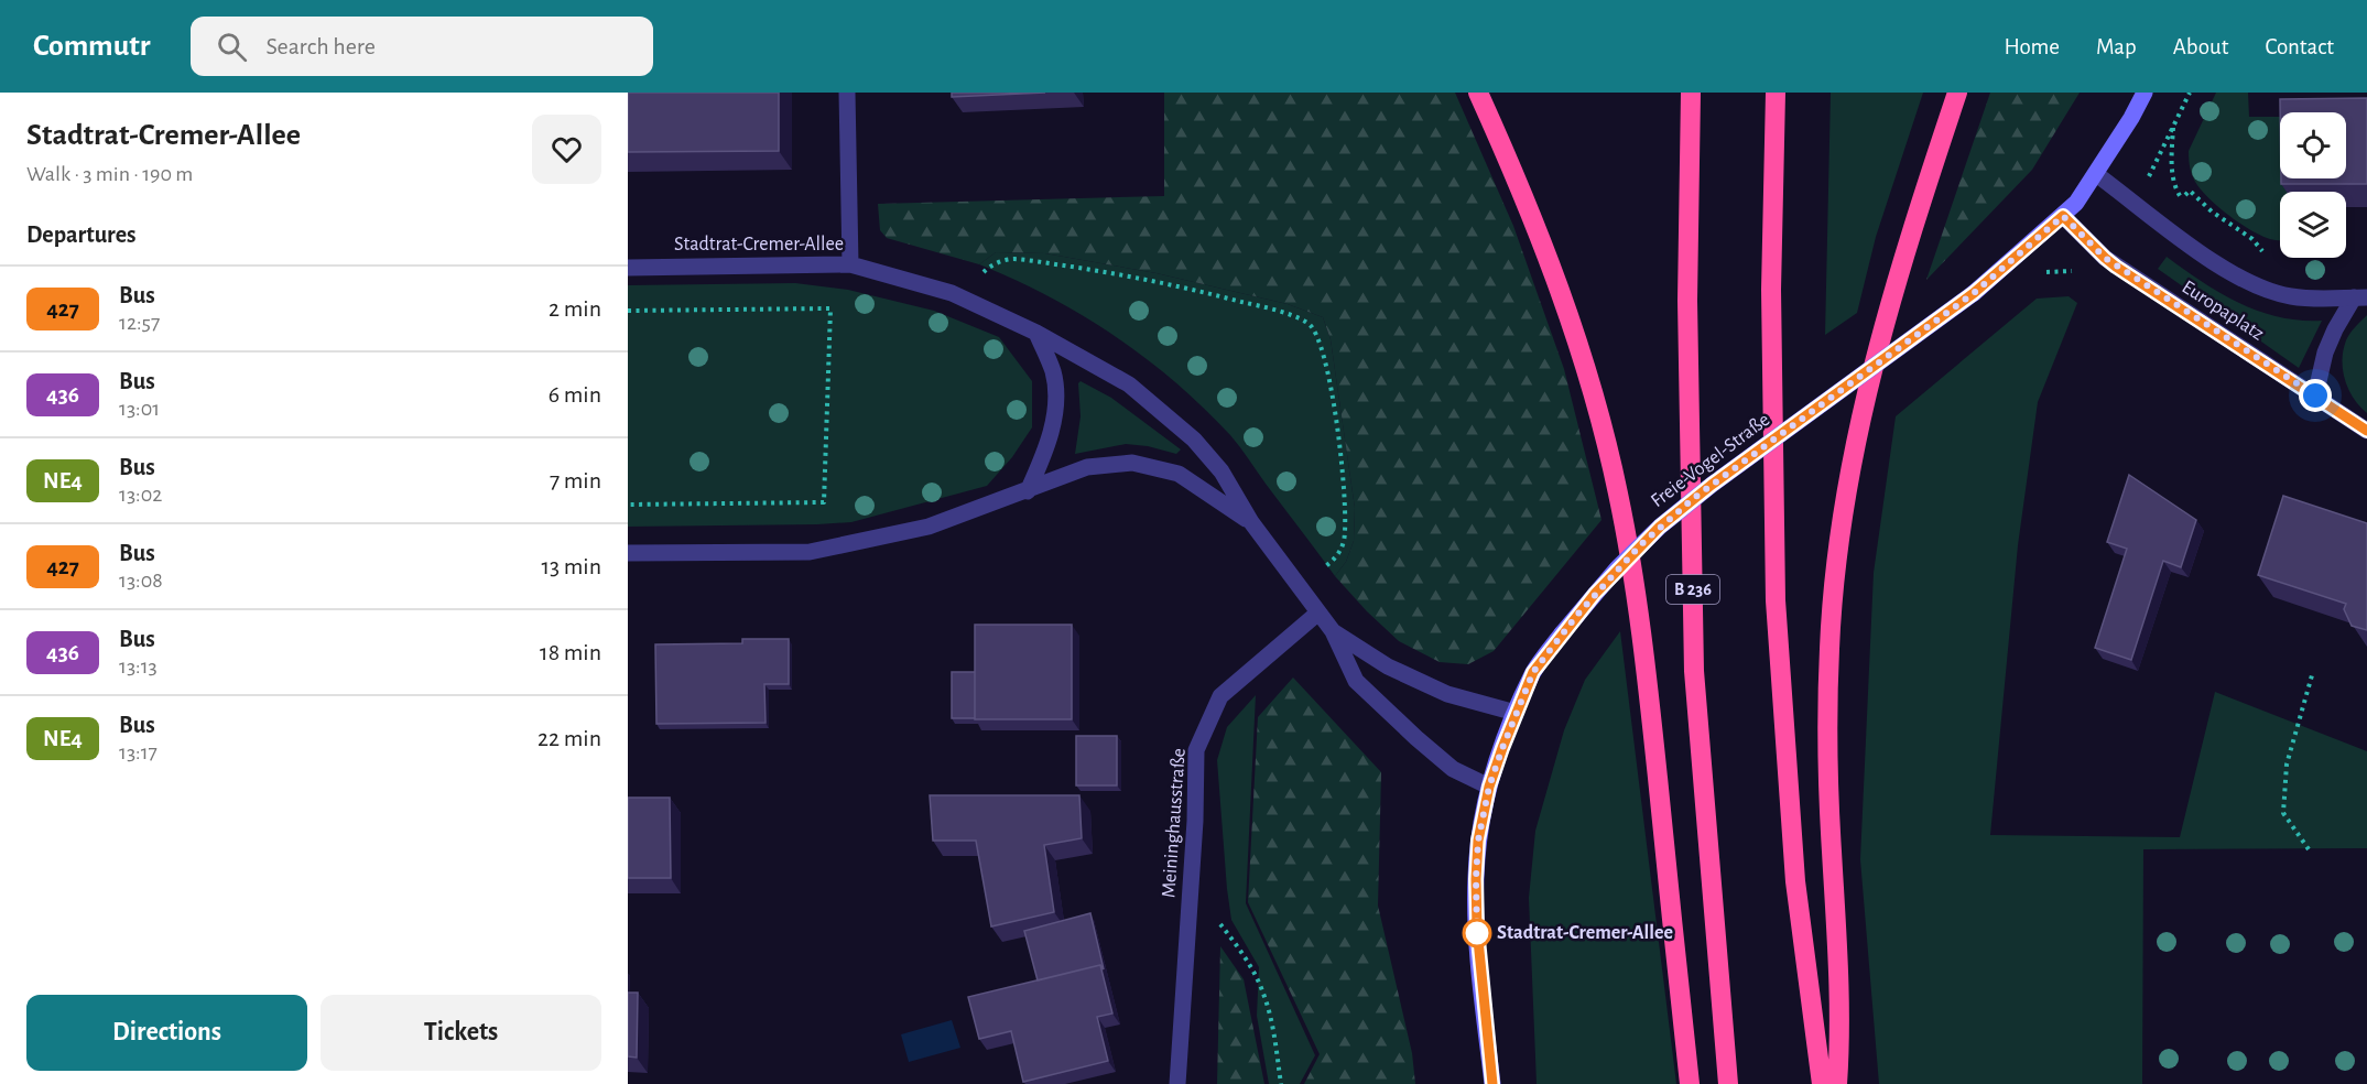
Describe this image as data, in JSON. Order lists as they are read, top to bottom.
{
  "streets": {
    "highway": ["B 236"],
    "street": [
      "Stadtrat-Cremer-Allee",
      "Europaplatz",
      "Freie-Vogel-Straße",
      "Meininghausstraße"
    ]
  },
  "crossings": [
    ["Stadtrat-Cremer-Allee", "Freie-Vogel-Straße"],
    ["Stadtrat-Cremer-Allee", "Meininghausstraße"],
    ["Europaplatz", "Freie-Vogel-Straße"]
  ],
  "places": ["Stadtrat-Cremer-Allee"],
  "lines": ["bus line 427"],
  "page": {
    "header": "Commutr",
    "search": "Search here",
    "nav": [
      "Home",
      "Map",
      "About",
      "Contact"
    ],
    "heading": [
      ["Stadtrat-Cremer-Allee", "Walk · 3 min · 190 m"],
      "Departures"
    ],
    "list": [
      {
        "mark": "427",
        "name": "Bus",
        "note": "12:57",
        "value": "2 min"
      },
      {
        "mark": "436",
        "name": "Bus",
        "note": "13:01",
        "value": "6 min"
      },
      {
        "mark": "NE4",
        "name": "Bus",
        "note": "13:02",
        "value": "7 min"
      },
      {
        "mark": "427",
        "name": "Bus",
        "note": "13:08",
        "value": "13 min"
      },
      {
        "mark": "436",
        "name": "Bus",
        "note": "13:13",
        "value": "18 min"
      },
      {
        "mark": "NE4",
        "name": "Bus",
        "note": "13:17",
        "value": "22 min"
      }
    ],
    "buttons": ["Directions", "Tickets"]
  }
}
